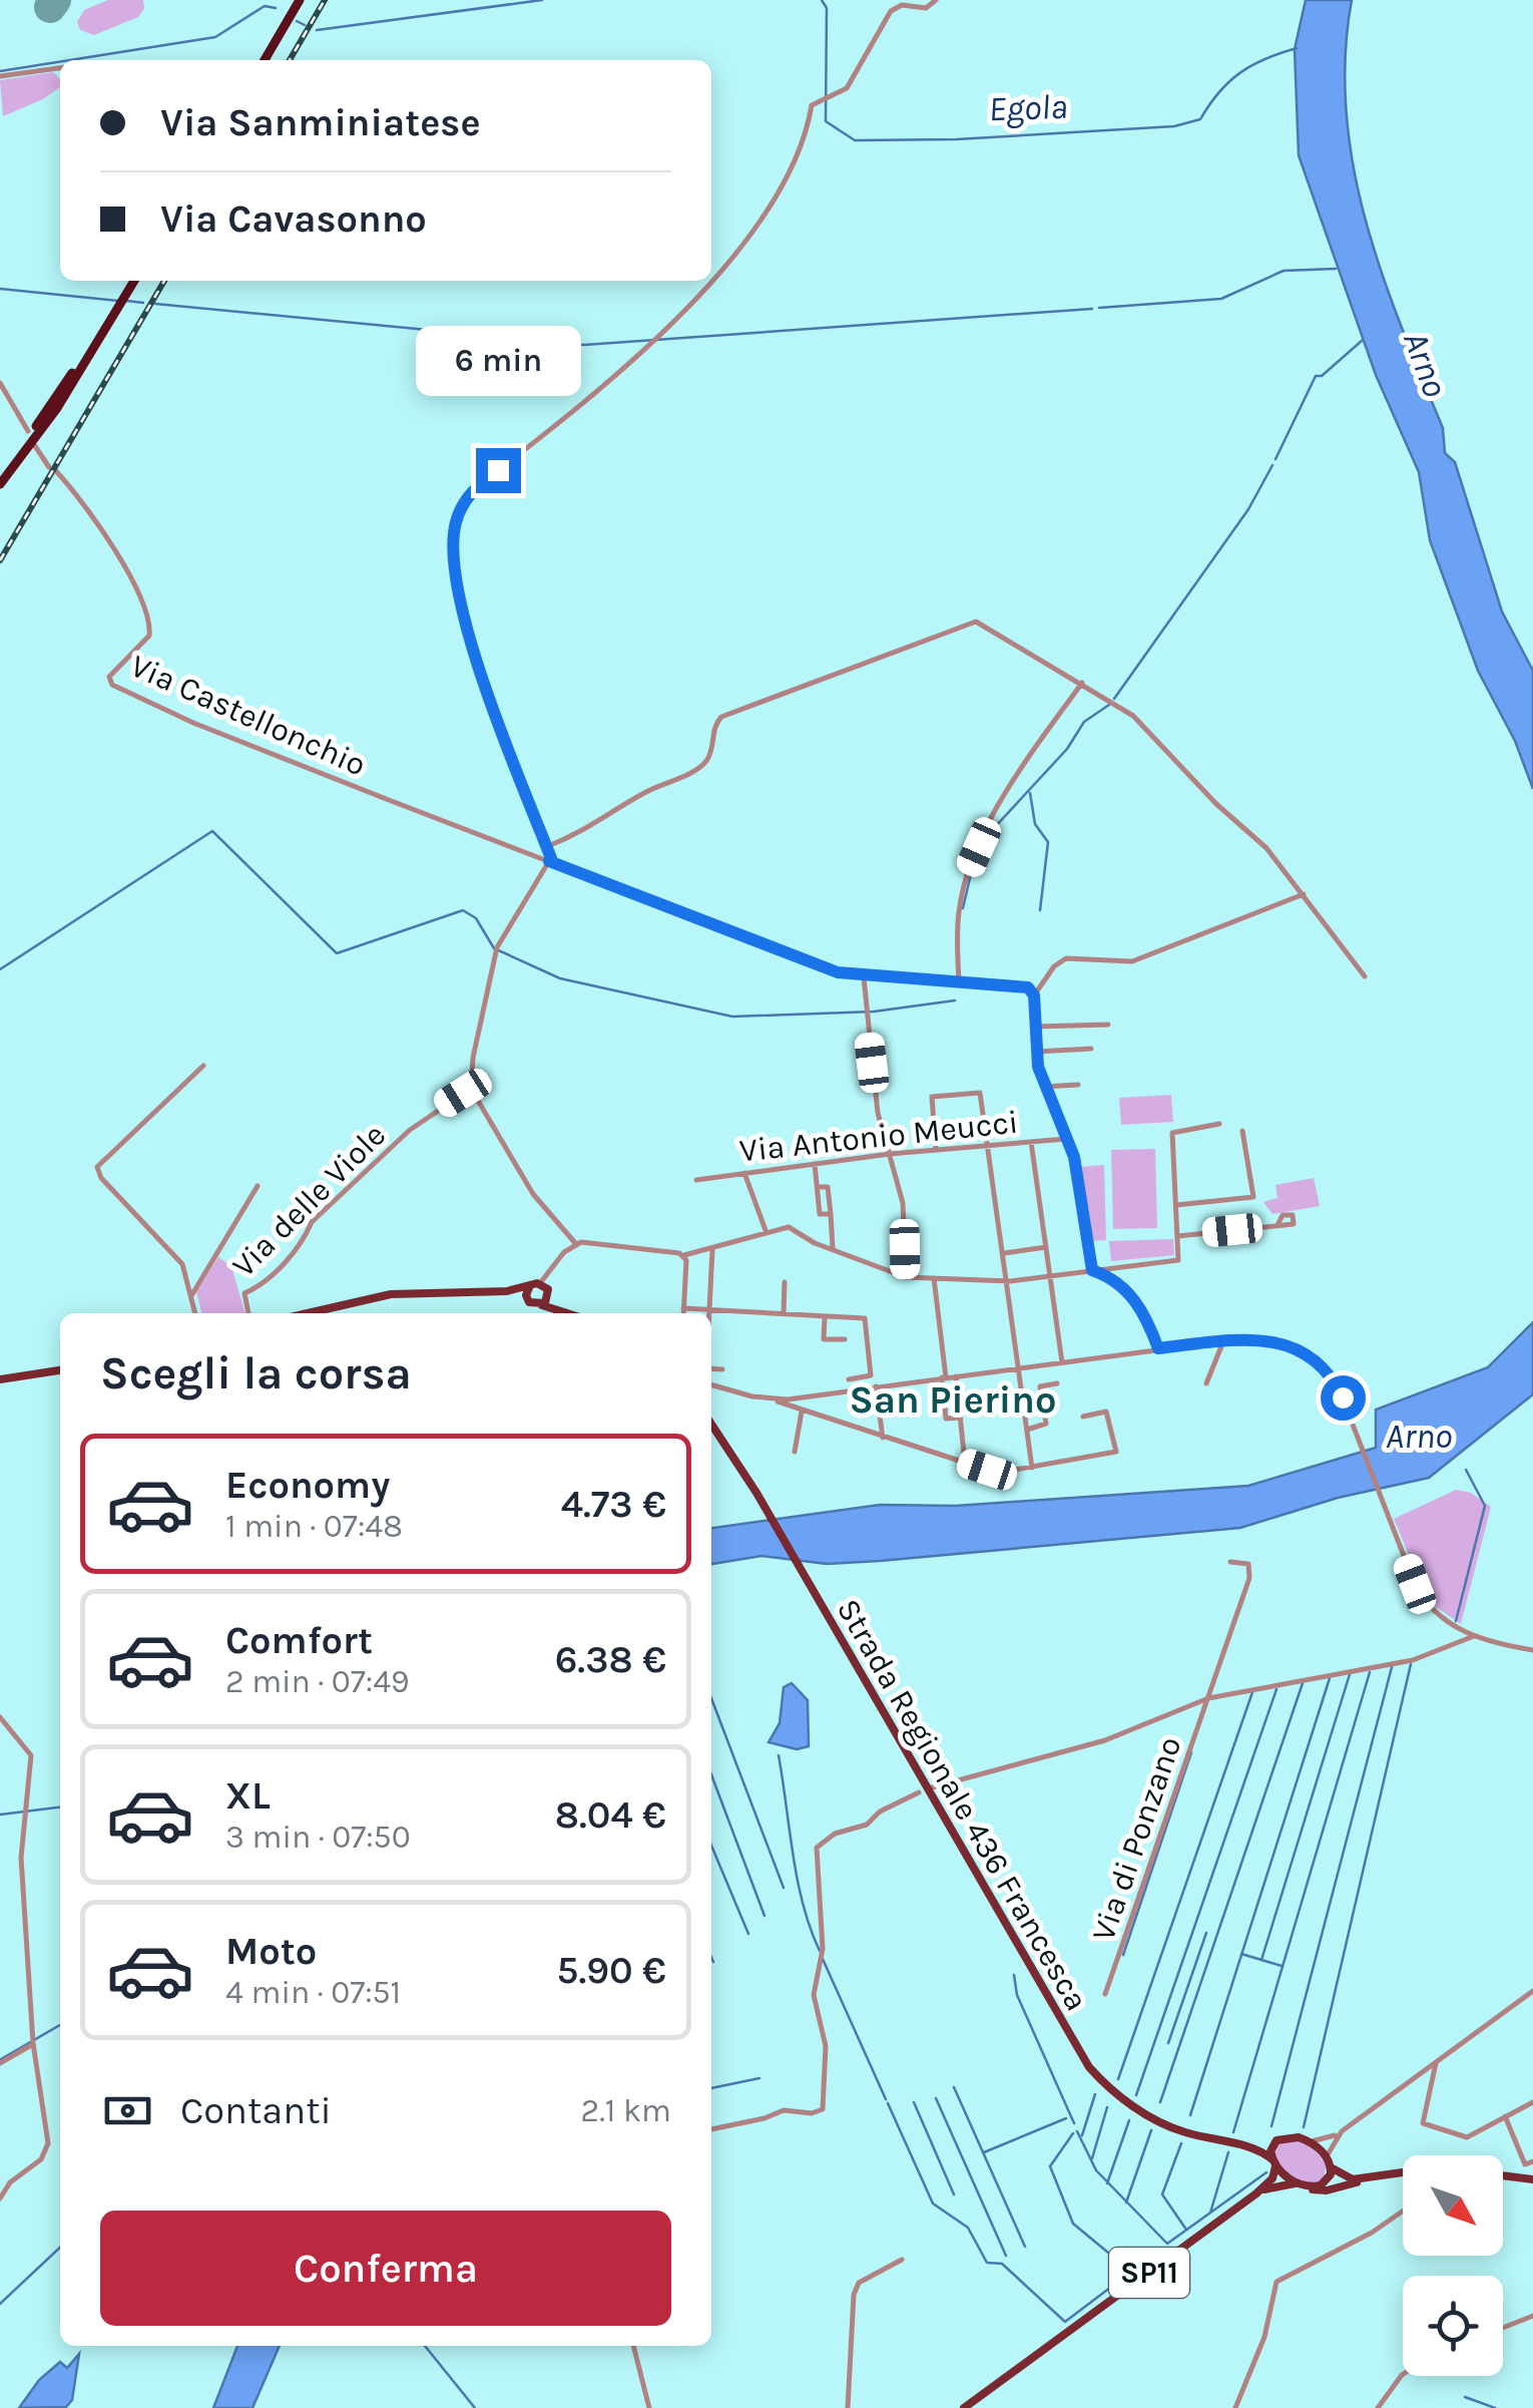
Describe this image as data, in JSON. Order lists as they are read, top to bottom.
{
  "streets": {
    "main road": ["Strada Regionale 436 Francesca", "SP11"],
    "street": [
      "Via Castellonchio",
      "Via Antonio Meucci",
      "Via delle Viole",
      "Via di Ponzano"
    ]
  },
  "districts": ["San Pierino"],
  "water": ["Egola", "Arno"],
  "north": "bottom right",
  "page": {
    "banner": ["Via Sanminiatese", "Via Cavasonno"],
    "bubble": "6 min",
    "heading": "Scegli la corsa",
    "list": [
      {
        "name": "Economy",
        "note": "1 min · 07:48",
        "value": "4.73 €"
      },
      {
        "name": "Comfort",
        "note": "2 min · 07:49",
        "value": "6.38 €"
      },
      {
        "name": "XL",
        "note": "3 min · 07:50",
        "value": "8.04 €"
      },
      {
        "name": "Moto",
        "note": "4 min · 07:51",
        "value": "5.90 €"
      }
    ],
    "pay": ["Contanti", "2.1 km"],
    "buttons": "Conferma"
  }
}
